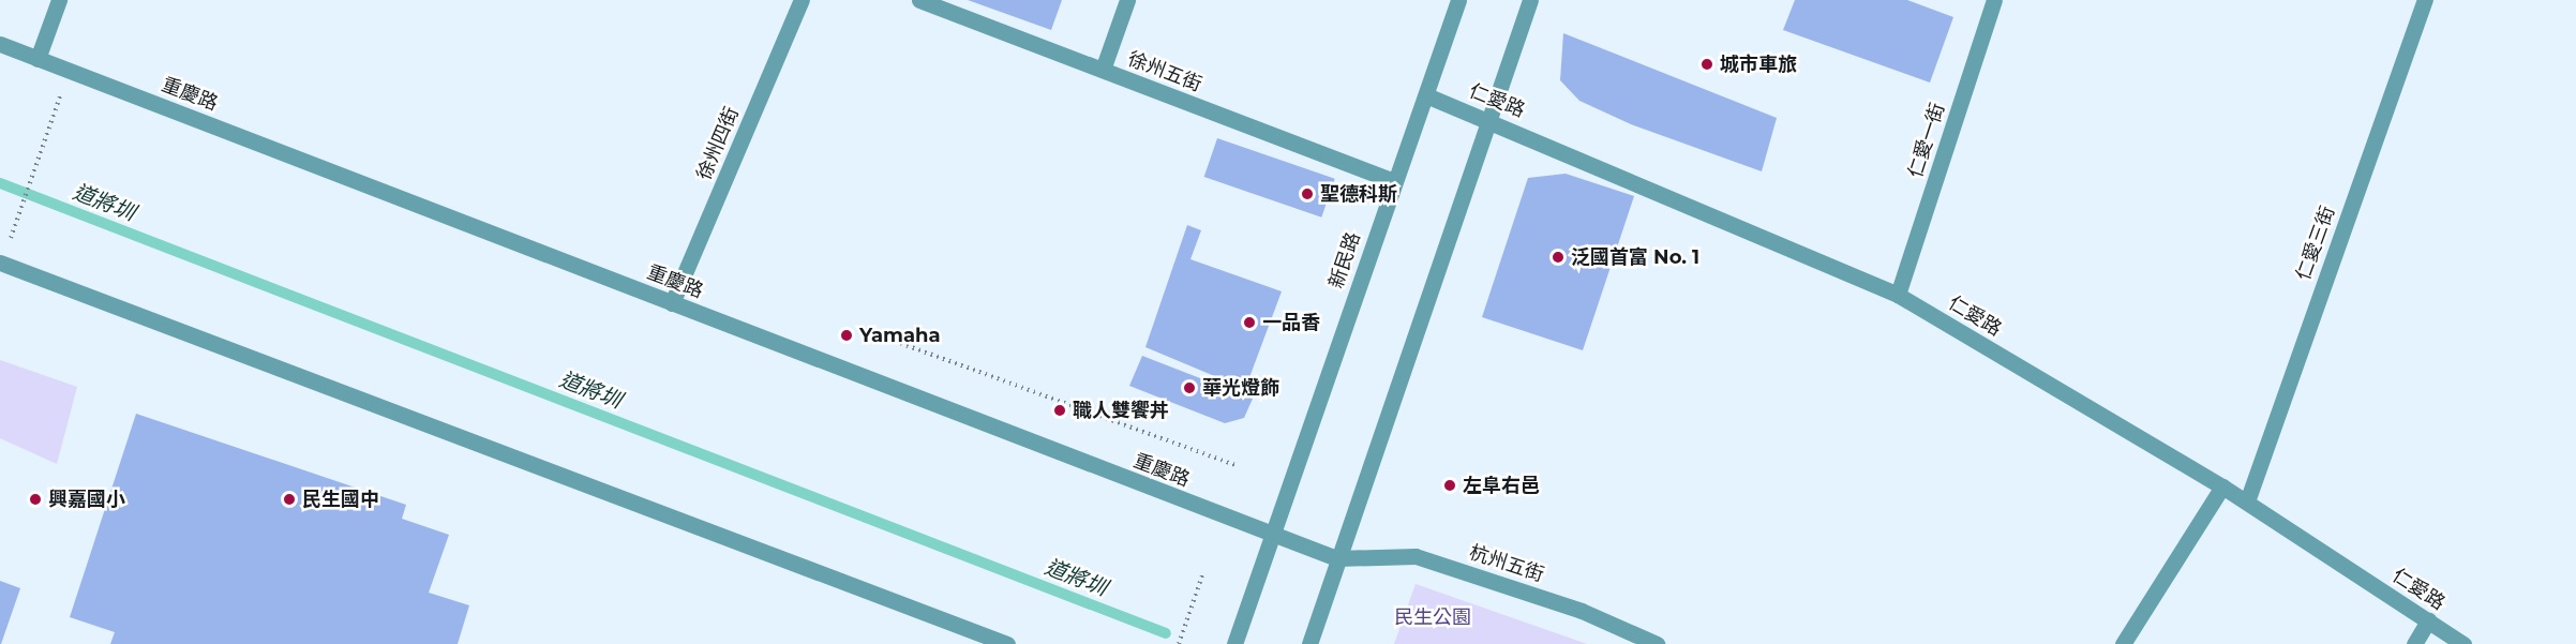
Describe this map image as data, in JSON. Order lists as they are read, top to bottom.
{
  "streets": {
    "street": [
      "徐州五街",
      "重慶路",
      "仁愛路",
      "仁愛一街",
      "徐州四街",
      "仁愛三街",
      "新民路",
      "杭州五街"
    ]
  },
  "crossings": [
    ["徐州五街", "新民路"],
    ["重慶路", "徐州四街"],
    ["重慶路", "新民路"],
    ["重慶路", "杭州五街"],
    ["仁愛路", "仁愛一街"],
    ["仁愛路", "仁愛三街"],
    ["仁愛路", "新民路"]
  ],
  "water": ["道將圳"],
  "parks": ["民生公園"],
  "places": [
    "城市車旅",
    "聖德科斯",
    "泛國首富 No. 1",
    "一品香",
    "Yamaha",
    "華光燈飾",
    "職人雙饗丼",
    "左阜右邑",
    "興嘉國小",
    "民生國中"
  ]
}
